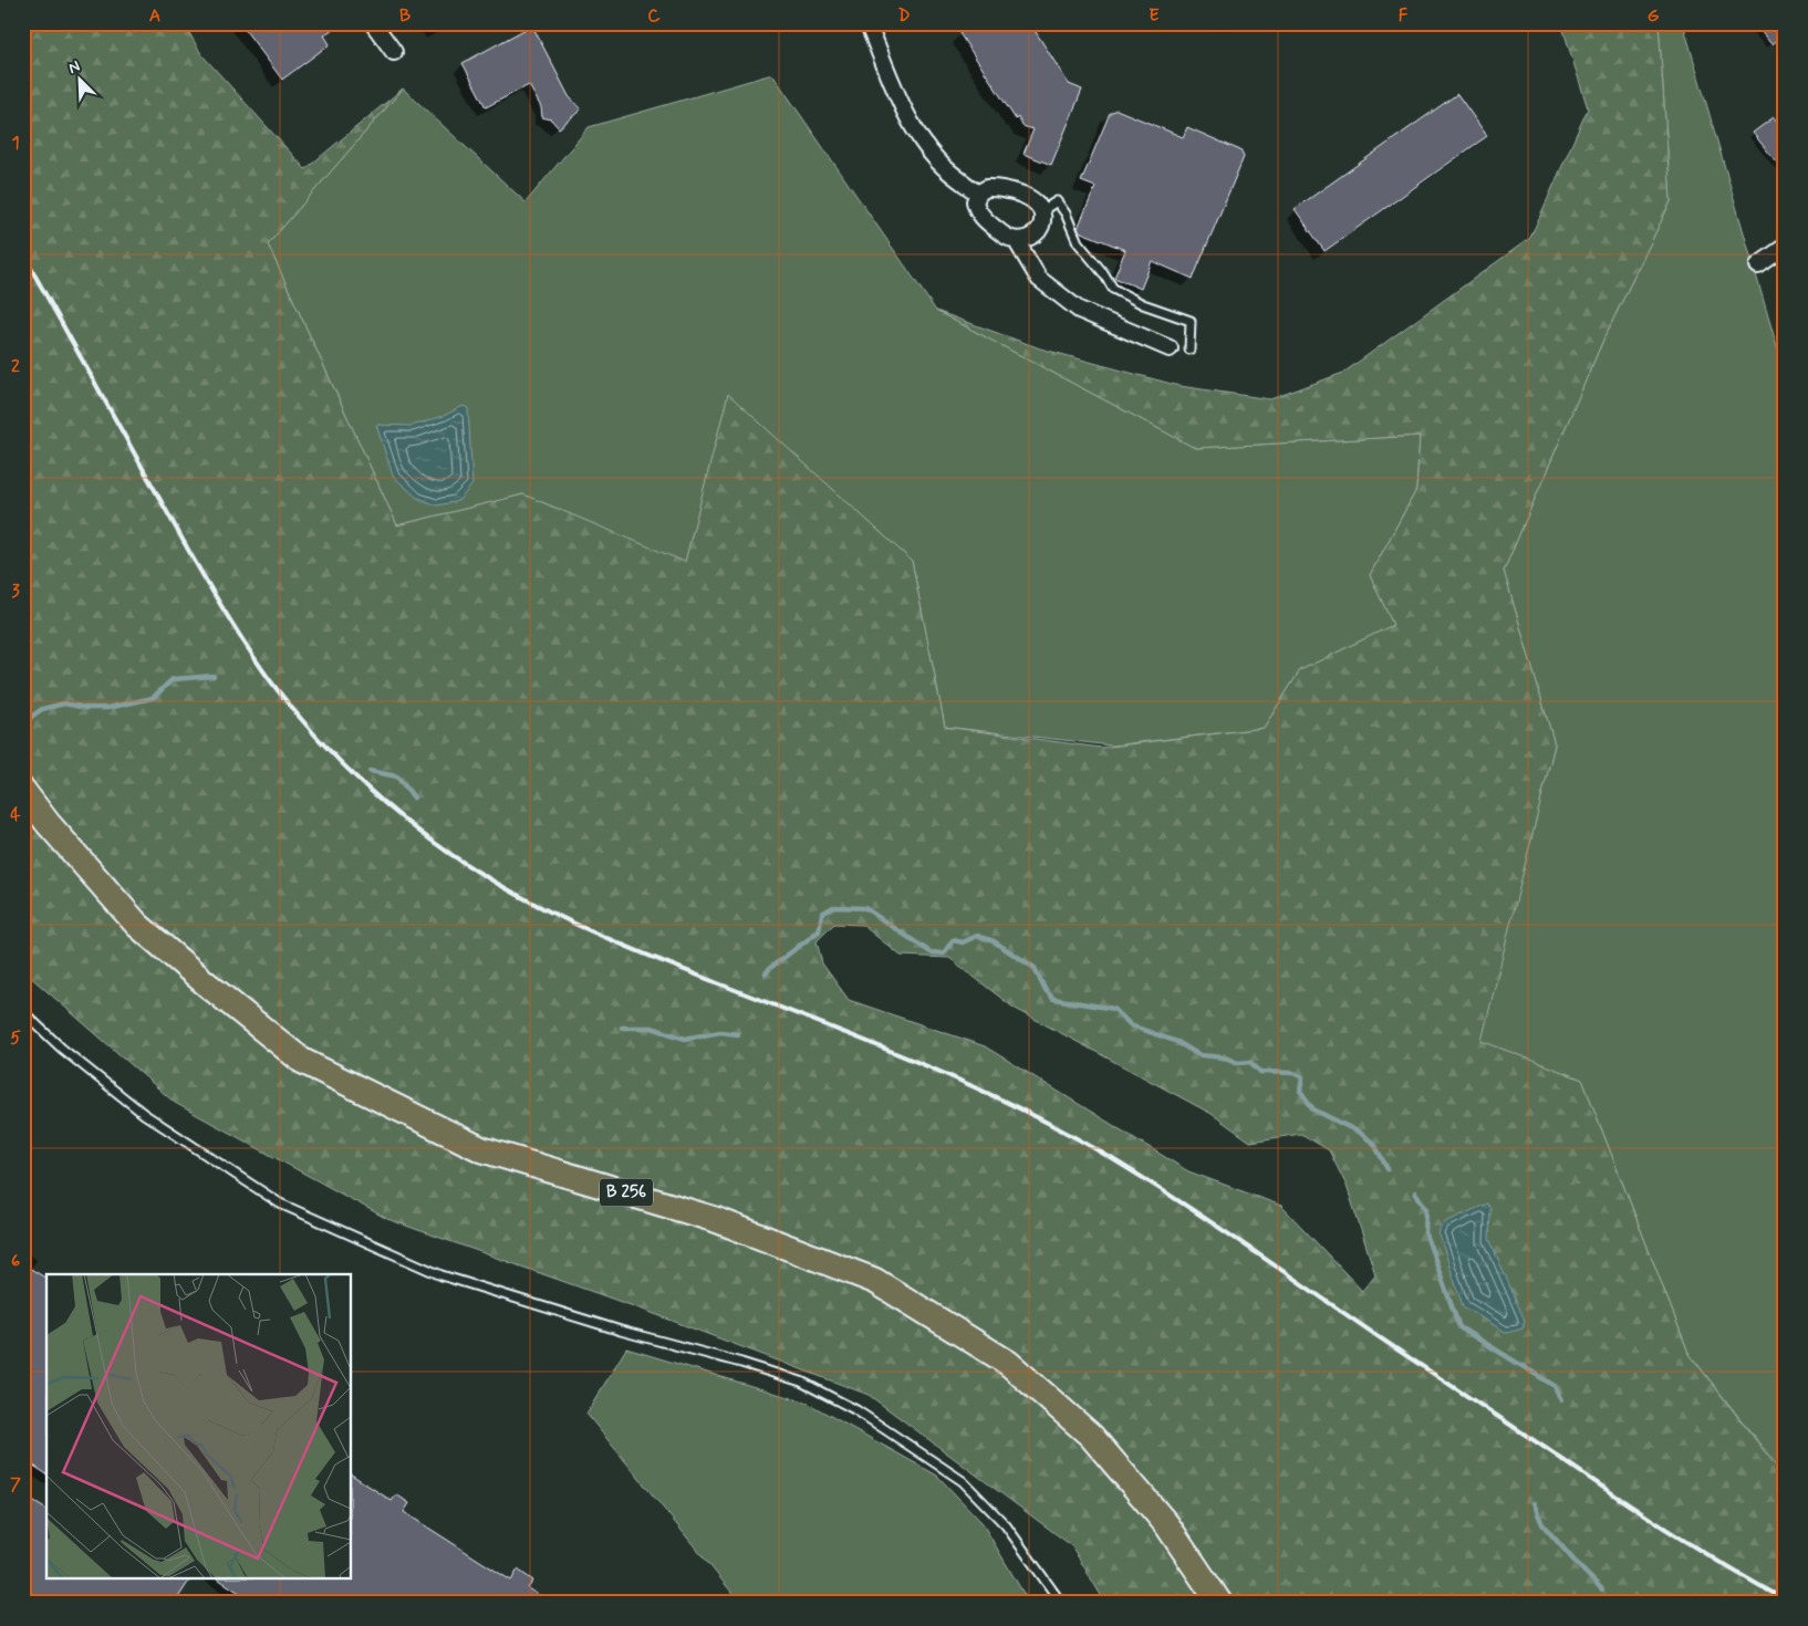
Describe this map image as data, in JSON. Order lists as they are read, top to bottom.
{
  "streets": {
    "main road": ["B 256"]
  },
  "north": "top left",
  "grid": {
    "columns": [
      "A",
      "B",
      "C",
      "D",
      "E",
      "F",
      "G"
    ],
    "rows": [
      "1",
      "2",
      "3",
      "4",
      "5",
      "6",
      "7"
    ]
  }
}
